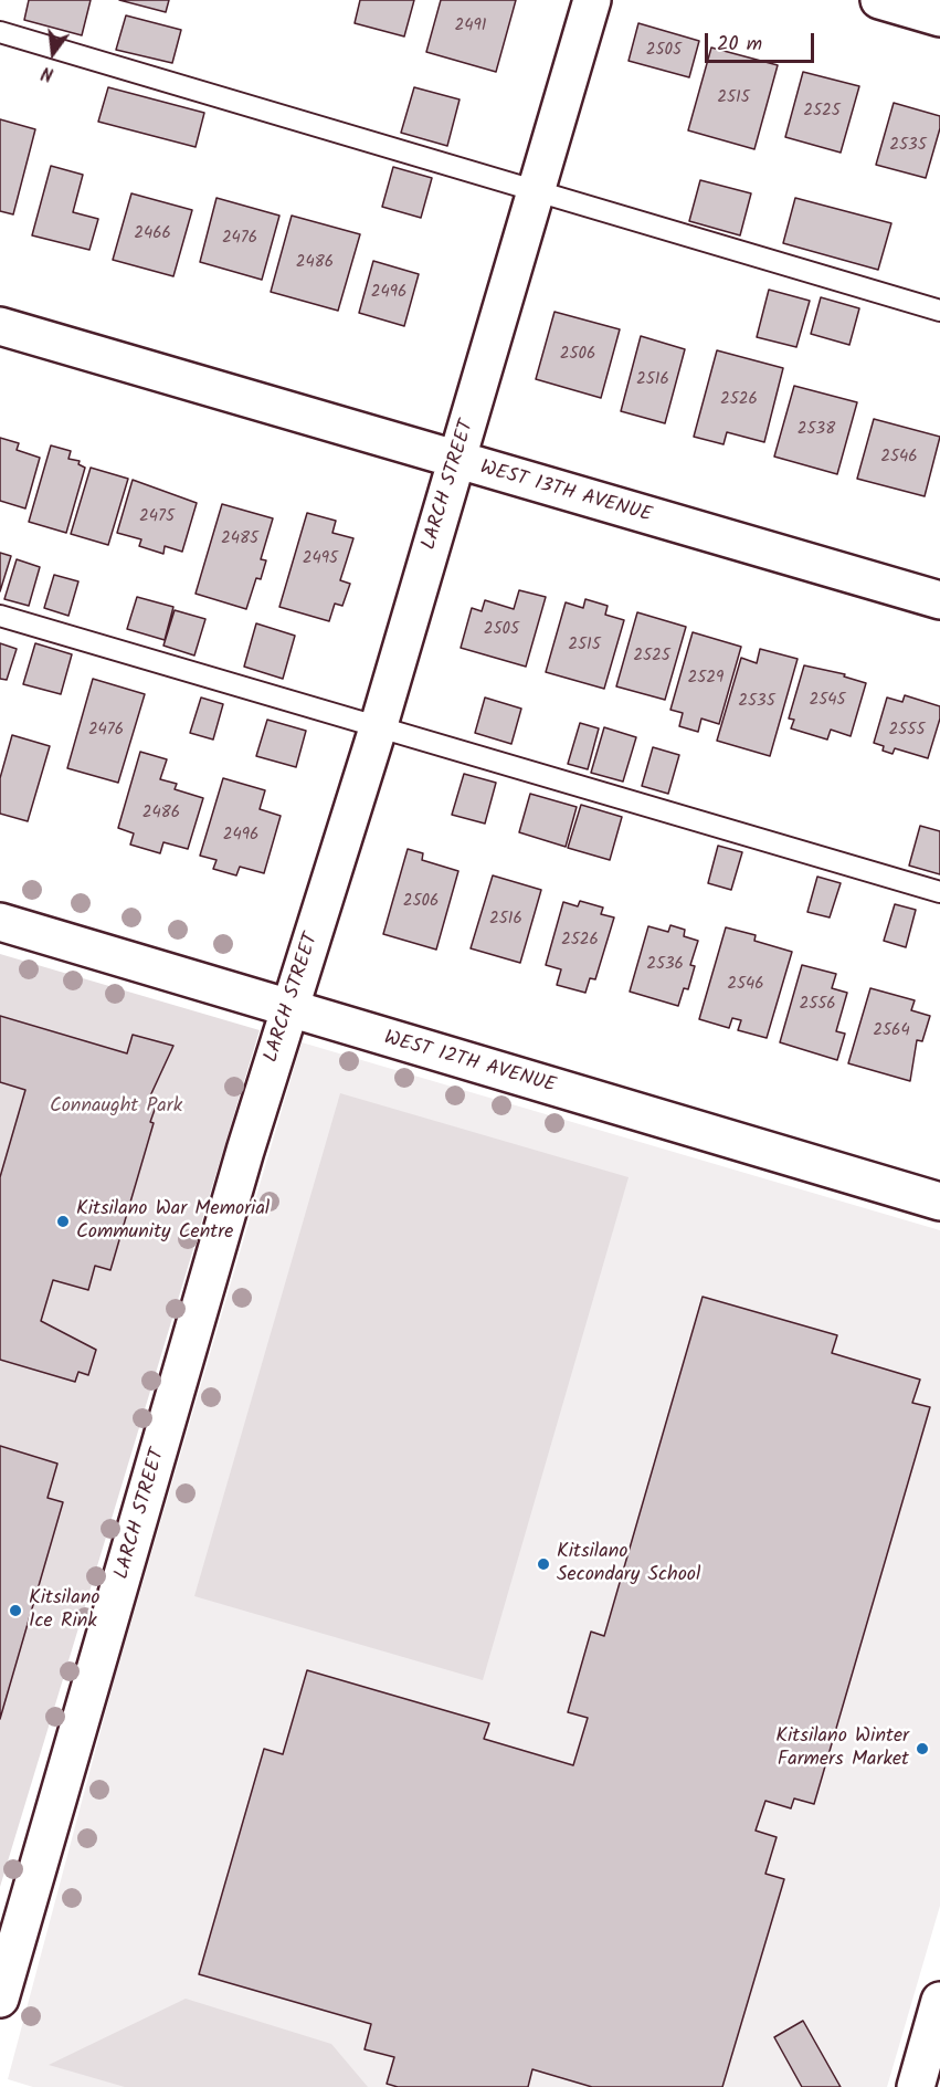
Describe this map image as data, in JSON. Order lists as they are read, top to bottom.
{
  "streets": {
    "street": ["LARCH STREET", "WEST 13TH AVENUE", "WEST 12TH AVENUE"]
  },
  "crossings": [
    ["LARCH STREET", "WEST 13TH AVENUE"],
    ["LARCH STREET", "WEST 12TH AVENUE"]
  ],
  "parks": ["Connaught Park"],
  "places": [
    "Kitsilano War Memorial Community Centre",
    "Kitsilano Secondary School",
    "Kitsilano Ice Rink",
    "Kitsilano Winter Farmers Market"
  ],
  "house_numbers": [
    "2491",
    "2505",
    "2515",
    "2525",
    "2535",
    "2466",
    "2476",
    "2486",
    "2496",
    "2506",
    "2516",
    "2526",
    "2538",
    "2546",
    "2475",
    "2485",
    "2495",
    "2505",
    "2515",
    "2525",
    "2529",
    "2545",
    "2535",
    "2476",
    "2555",
    "2486",
    "2496",
    "2506",
    "2516",
    "2526",
    "2536",
    "2546",
    "2556",
    "2564"
  ],
  "scale_bar": "20 m",
  "north": "bottom"
}
